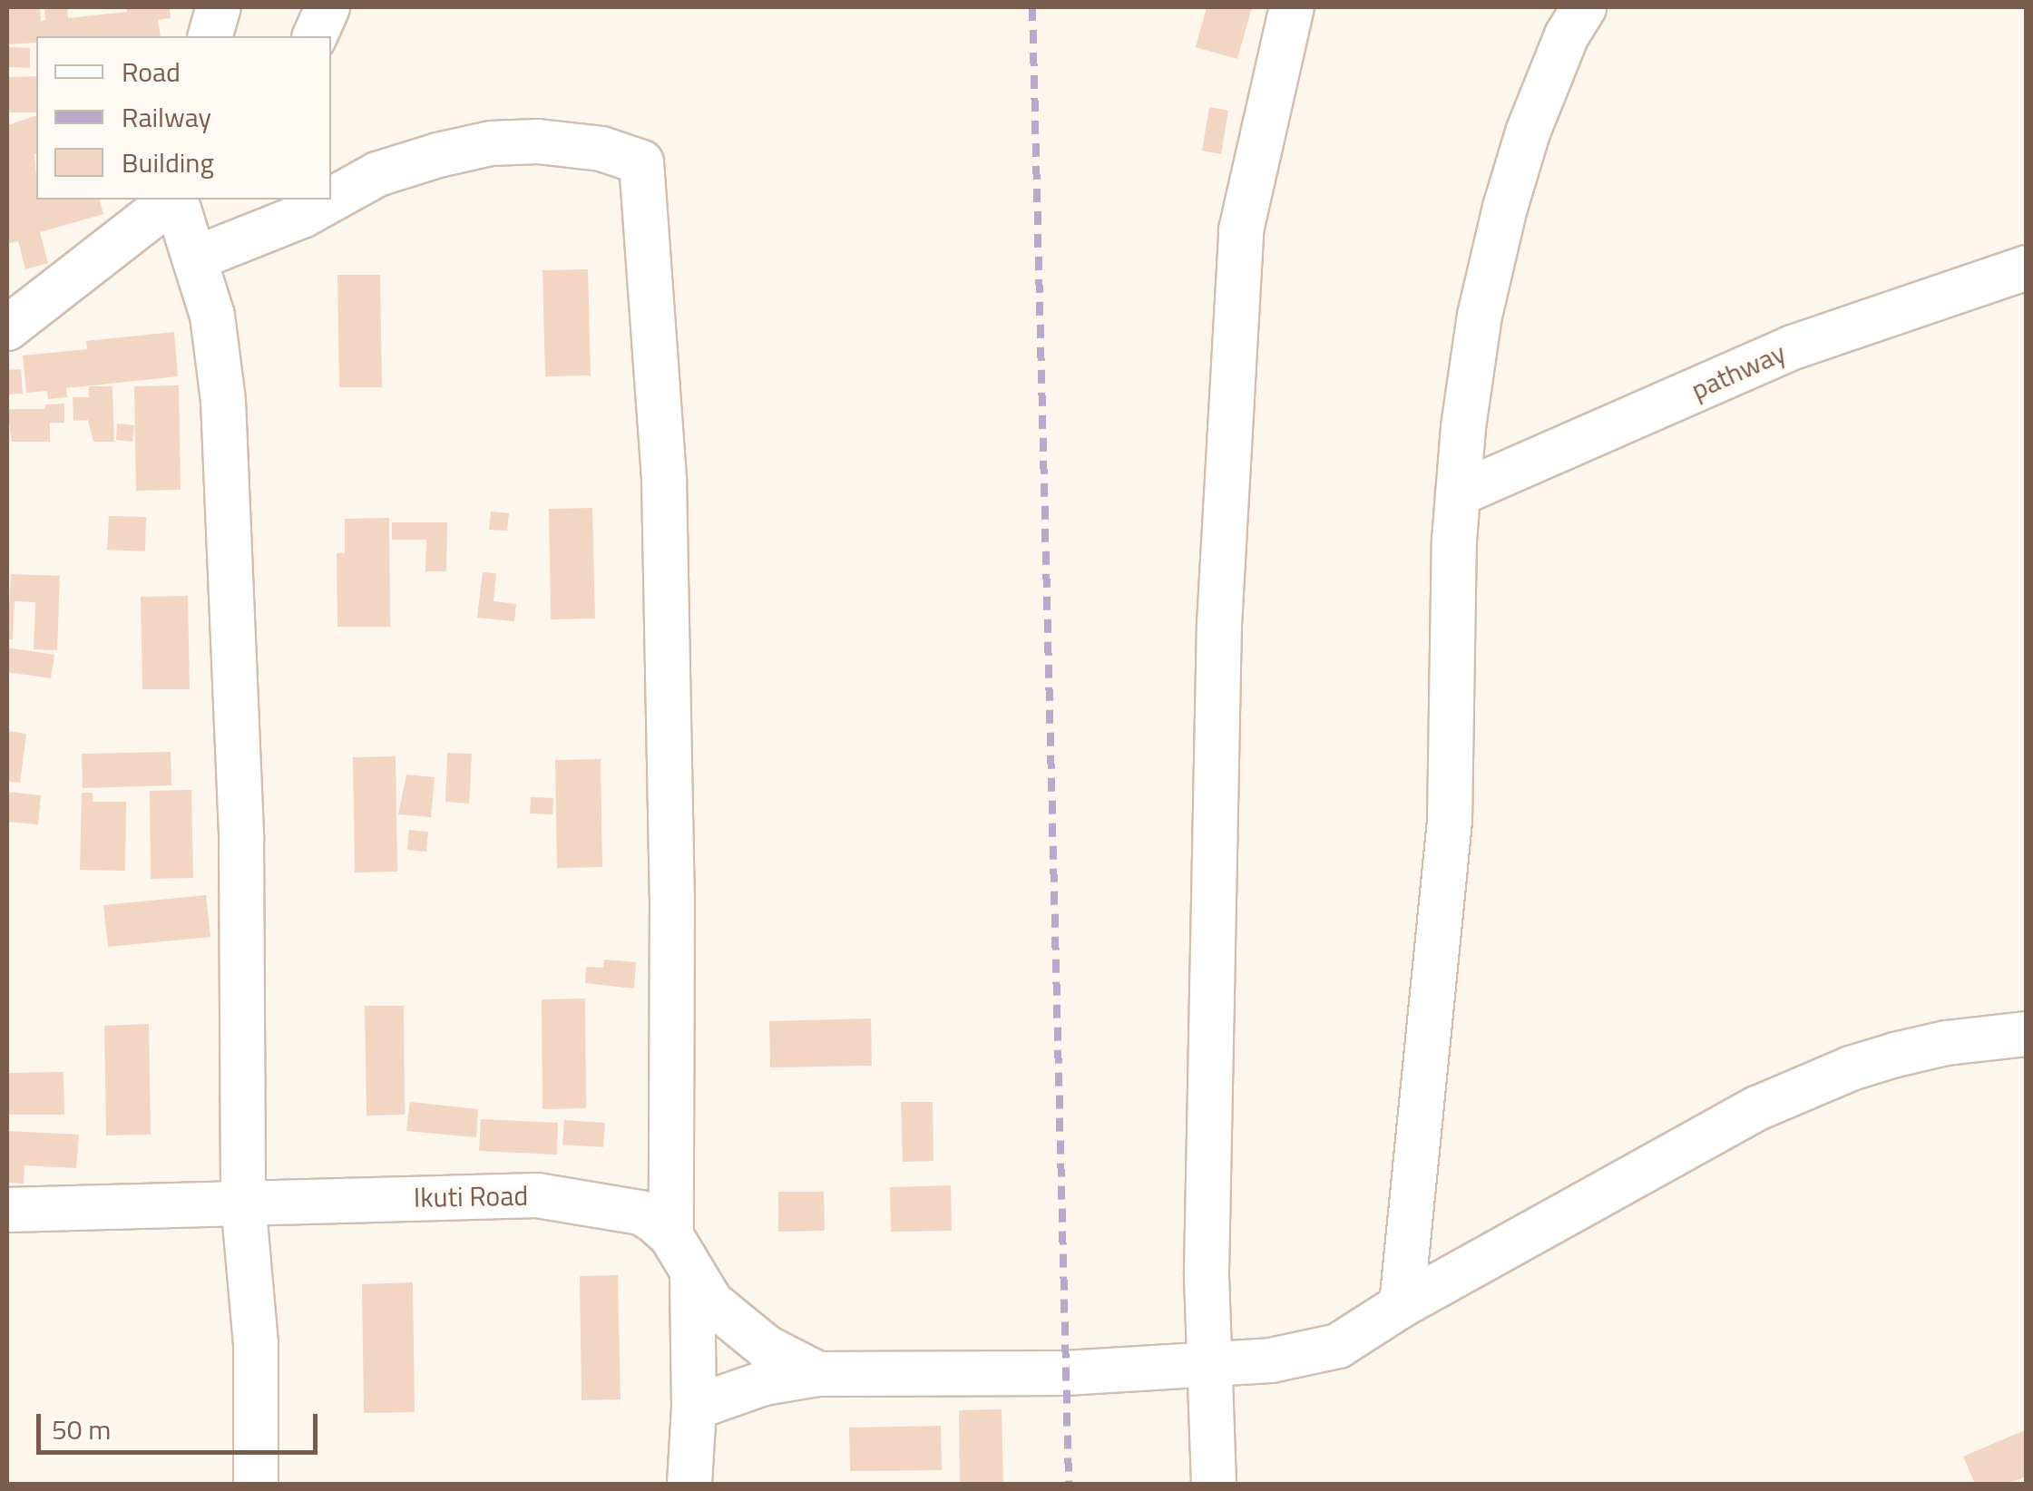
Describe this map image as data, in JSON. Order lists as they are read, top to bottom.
{
  "streets": {
    "street": ["pathway", "Ikuti Road"]
  },
  "legend": ["Road", "Railway", "Building"],
  "scale_bar": "50 m"
}
